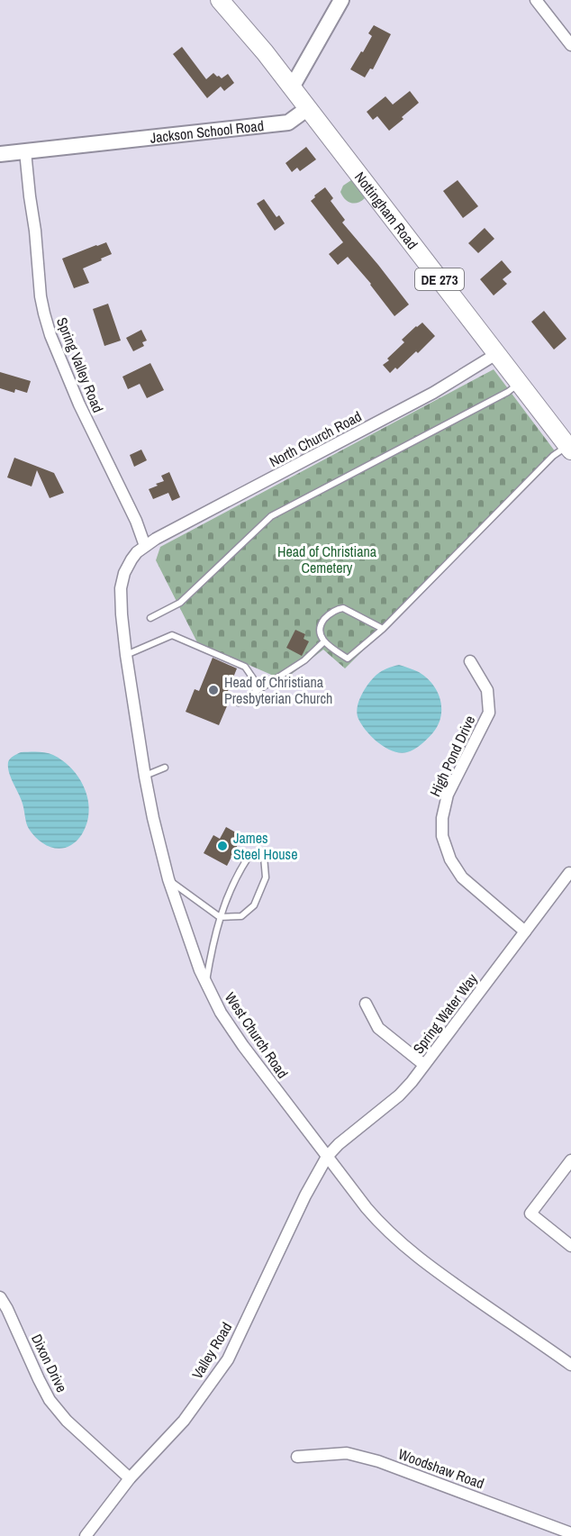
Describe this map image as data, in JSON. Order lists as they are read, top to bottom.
{
  "streets": {
    "main road": ["Nottingham Road", "DE 273"],
    "street": [
      "Jackson School Road",
      "Spring Valley Road",
      "North Church Road",
      "High Pond Drive",
      "Spring Water Way",
      "West Church Road",
      "Valley Road",
      "Dixon Drive",
      "Woodshaw Road"
    ]
  },
  "crossings": [
    ["Jackson School Road", "Nottingham Road"],
    ["Jackson School Road", "Spring Valley Road"],
    ["Nottingham Road", "North Church Road"],
    ["Spring Valley Road", "North Church Road"],
    ["Spring Valley Road", "West Church Road"],
    ["North Church Road", "West Church Road"],
    ["High Pond Drive", "Spring Water Way"],
    ["Spring Water Way", "West Church Road"],
    ["Spring Water Way", "Valley Road"],
    ["West Church Road", "Valley Road"],
    ["Valley Road", "Dixon Drive"]
  ],
  "parks": ["Head of Christiana Cemetery"],
  "places": ["Head of Christiana Presbyterian Church", "James Steel House"]
}
